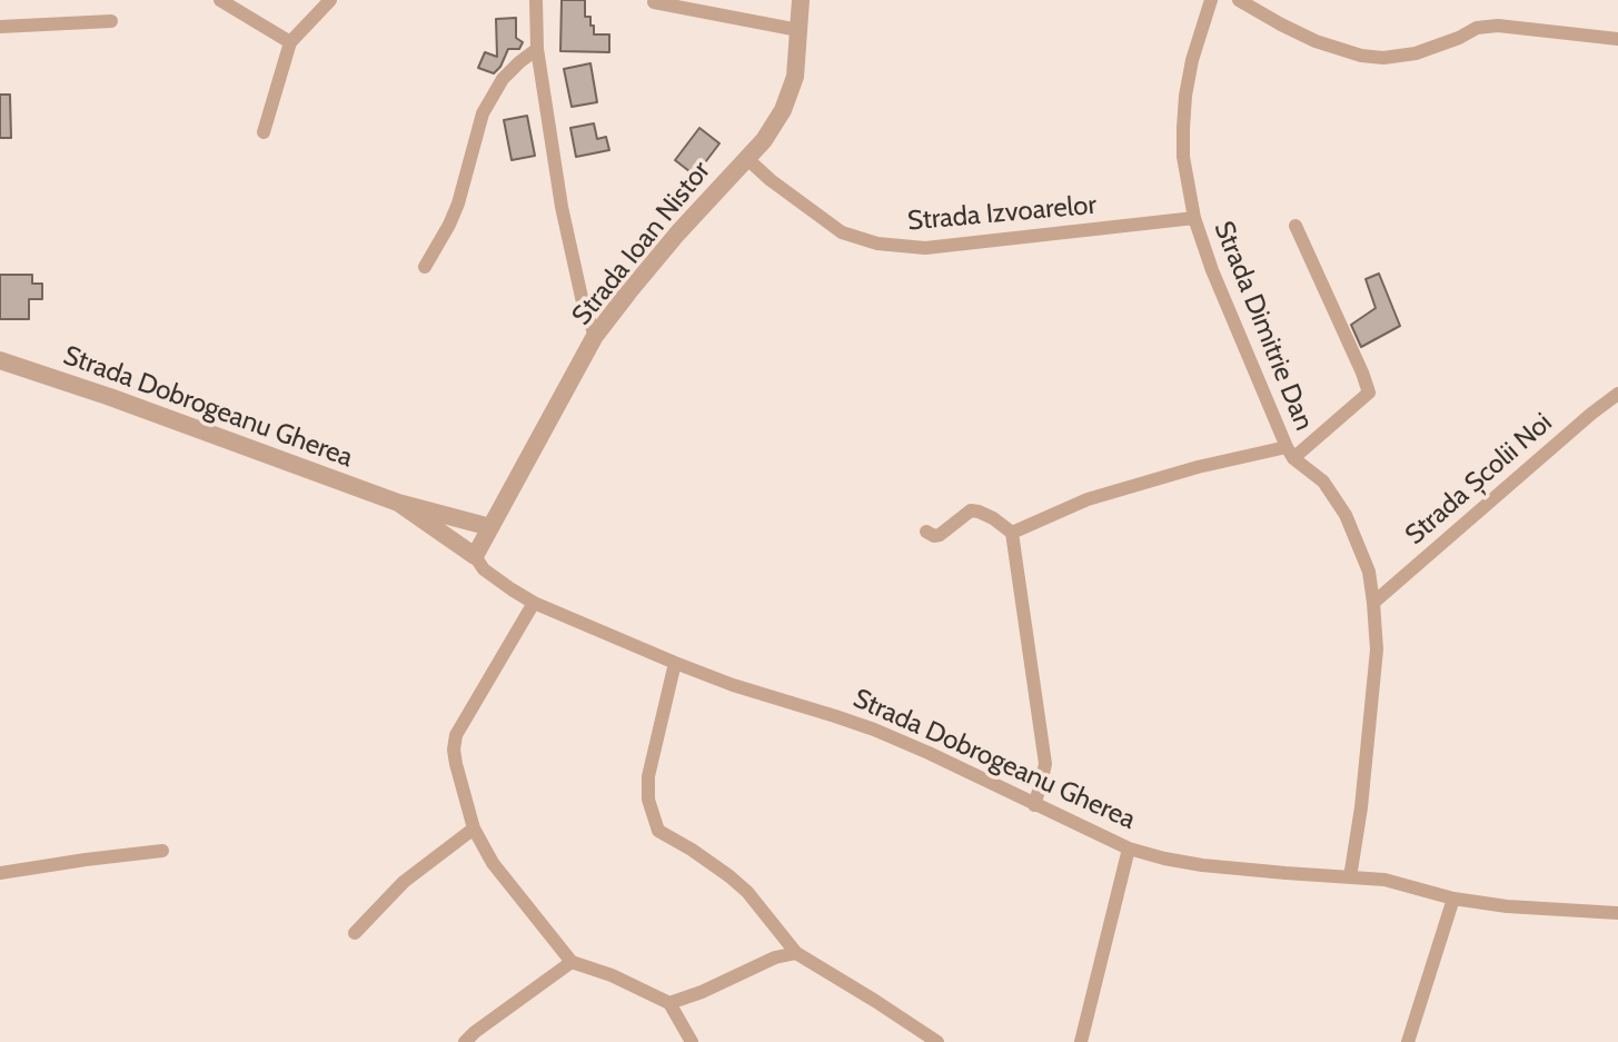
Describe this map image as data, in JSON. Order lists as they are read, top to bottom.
{
  "streets": {
    "street": [
      "Strada Izvoarelor",
      "Strada Ioan Nistor",
      "Strada Dimitrie Dan",
      "Strada Dobrogeanu Gherea",
      "Strada Școlii Noi"
    ]
  },
  "crossings": [
    ["Strada Izvoarelor", "Strada Ioan Nistor"],
    ["Strada Izvoarelor", "Strada Dimitrie Dan"],
    ["Strada Ioan Nistor", "Strada Dobrogeanu Gherea"],
    ["Strada Dimitrie Dan", "Strada Dobrogeanu Gherea"],
    ["Strada Dimitrie Dan", "Strada Școlii Noi"]
  ]
}
